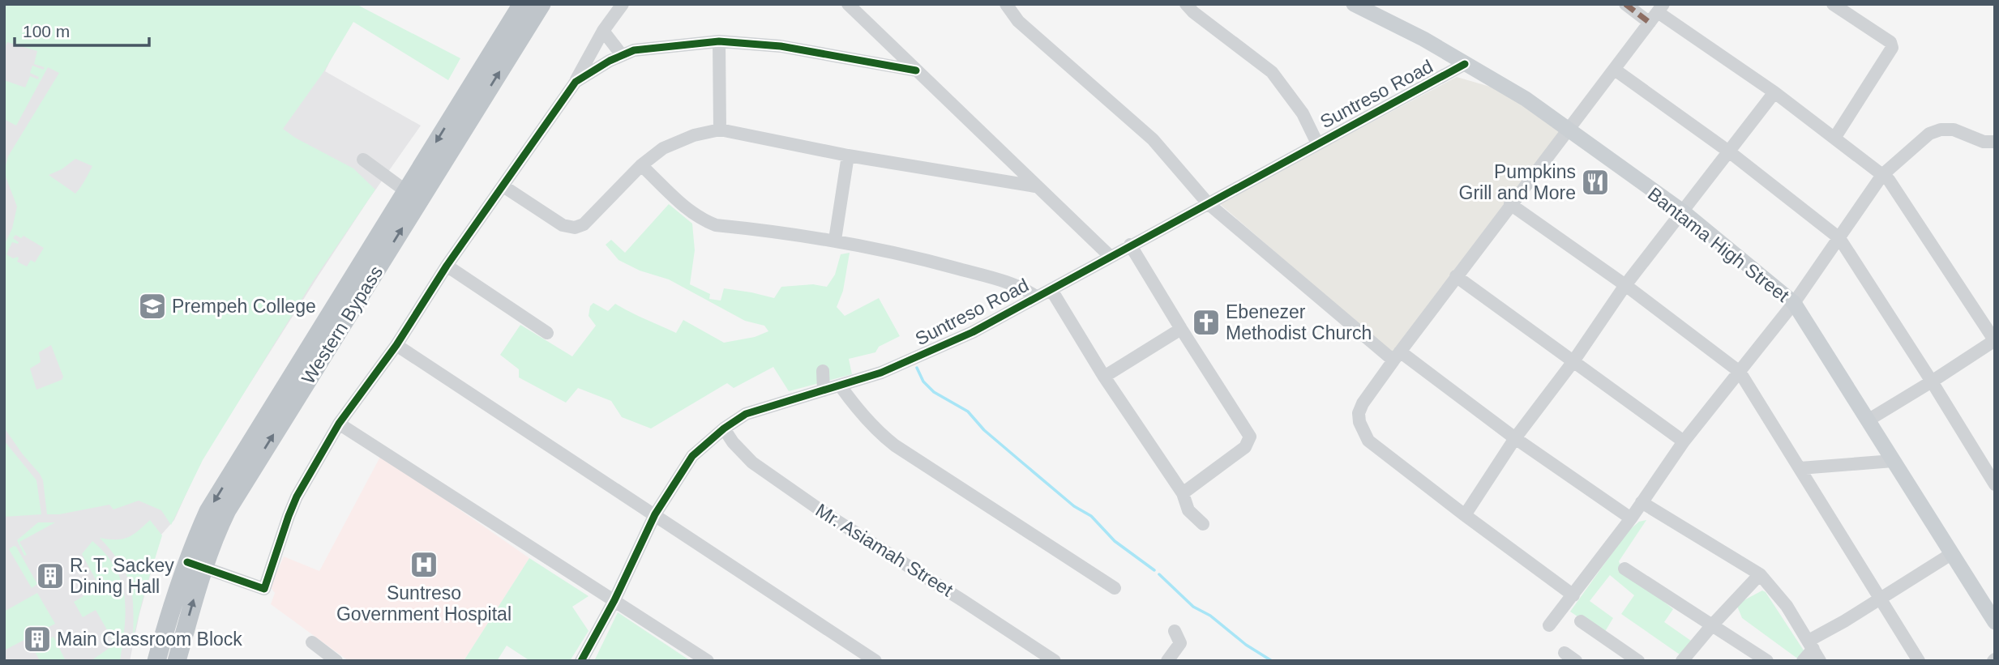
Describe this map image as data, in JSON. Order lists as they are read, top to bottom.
{
  "streets": {
    "highway": ["Western Bypass"],
    "main road": ["Bantama High Street"],
    "street": ["Suntreso Road", "Mr. Asiamah Street"]
  },
  "crossings": [
    ["Suntreso Road", "Bantama High Street"],
    ["Suntreso Road", "Mr. Asiamah Street"]
  ],
  "places": {
    "restaurant": ["Pumpkins Grill and More"],
    "school or university": ["Prempeh College"],
    "church": ["Ebenezer Methodist Church"],
    "hospital": ["Suntreso Government Hospital"],
    "building": ["R. T. Sackey Dining Hall", "Main Classroom Block"]
  },
  "scale_bar": "100 m"
}
